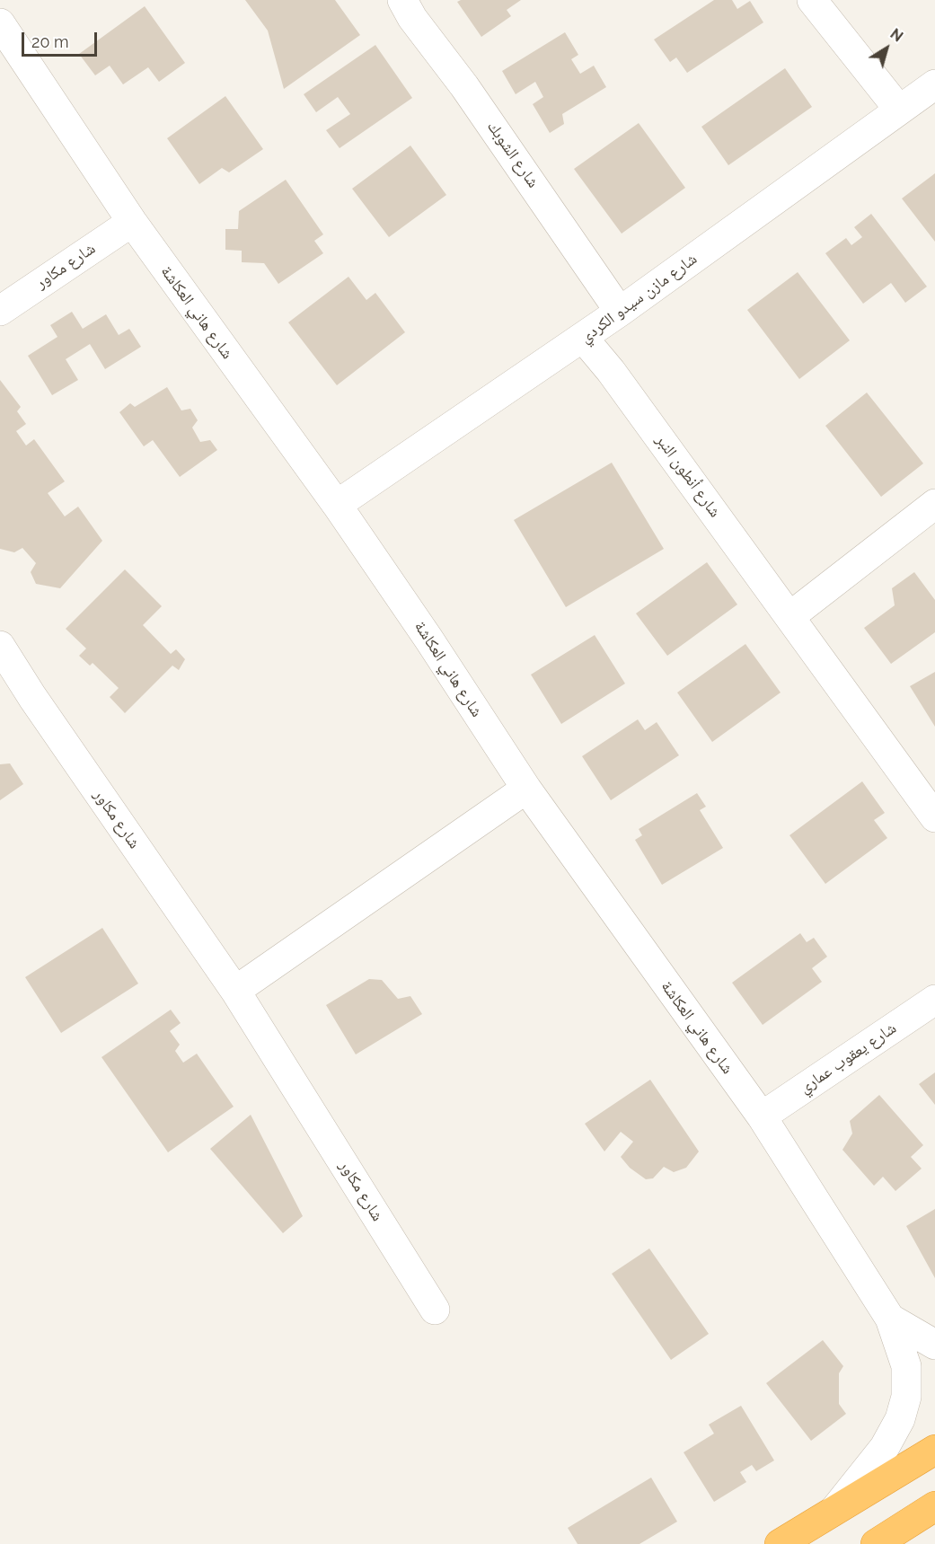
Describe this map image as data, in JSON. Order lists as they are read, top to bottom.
{
  "streets": {
    "street": [
      "شارع الشوبك",
      "شارع مكاور",
      "شارع مازن سيدو الكردي",
      "شارع هاني العكاشة",
      "شارع أنطون النبر",
      "شارع يعقوب عماري"
    ]
  },
  "crossings": [
    ["شارع الشوبك", "شارع مازن سيدو الكردي"],
    ["شارع مكاور", "شارع هاني العكاشة"],
    ["شارع مازن سيدو الكردي", "شارع هاني العكاشة"],
    ["شارع مازن سيدو الكردي", "شارع أنطون النبر"],
    ["شارع هاني العكاشة", "شارع يعقوب عماري"]
  ],
  "scale_bar": "20 m",
  "north": "top right"
}
